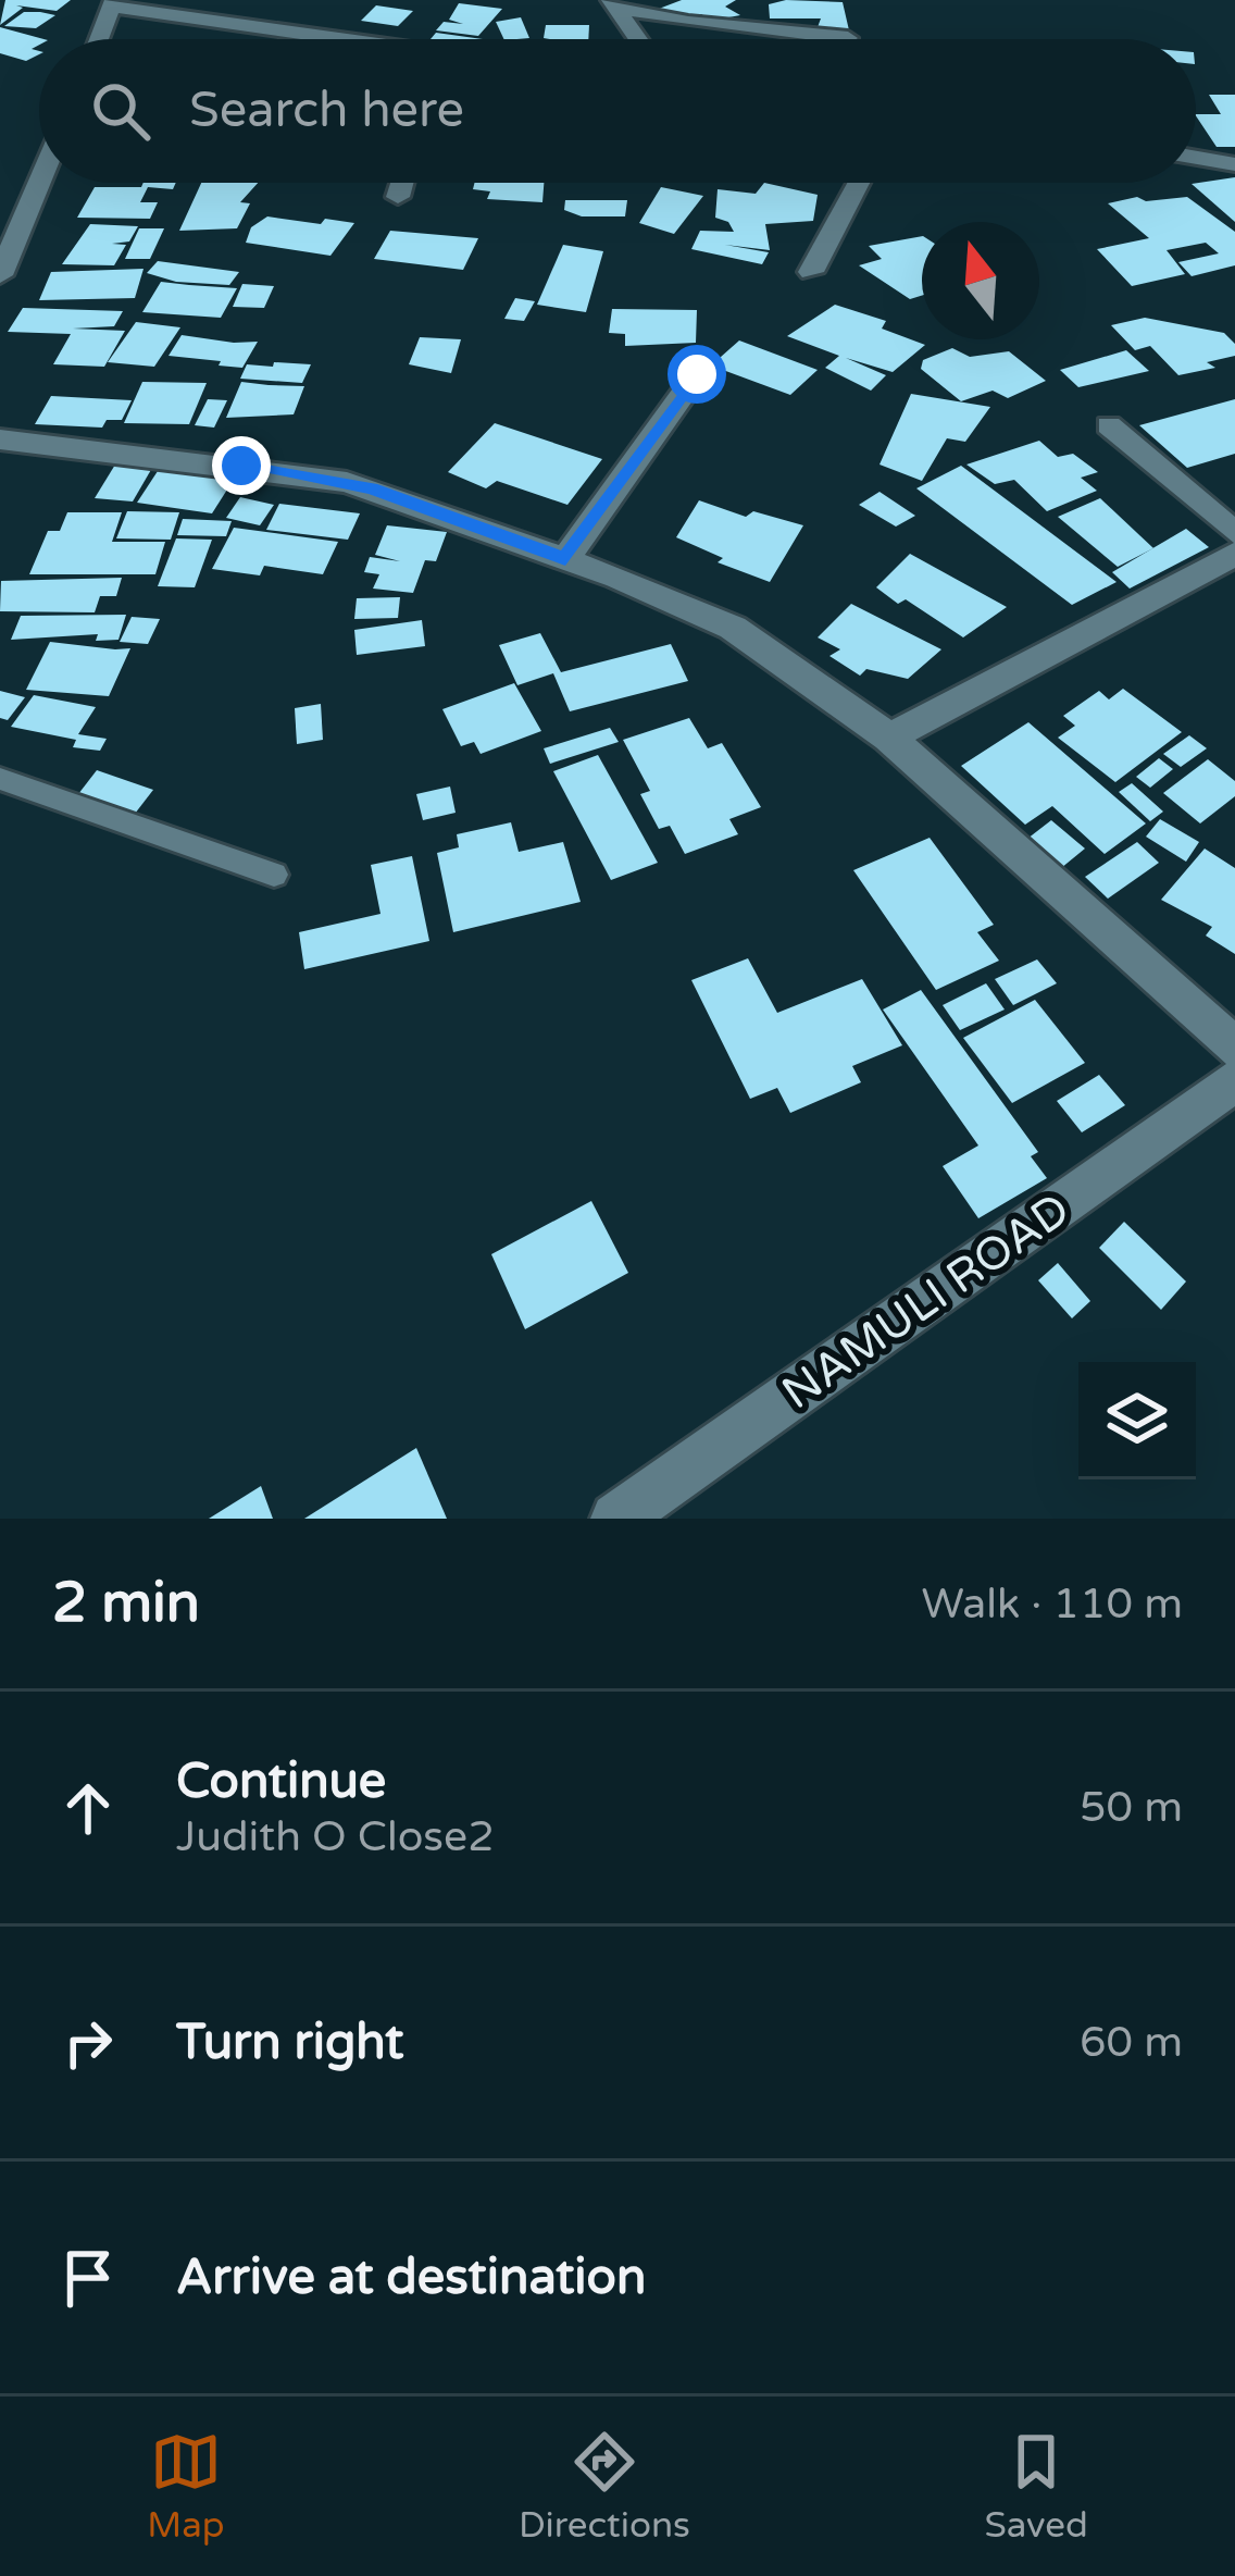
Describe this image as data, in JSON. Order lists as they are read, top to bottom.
{
  "streets": {
    "street": ["NAMULI ROAD"]
  },
  "north": "top",
  "page": {
    "search": "Search here",
    "heading": ["2 min", "Walk · 110 m"],
    "list": [
      ["Continue", "Judith O Close2", "50 m"],
      ["Turn right", "60 m"],
      "Arrive at destination"
    ],
    "nav": ["Map", "Directions", "Saved"]
  }
}
